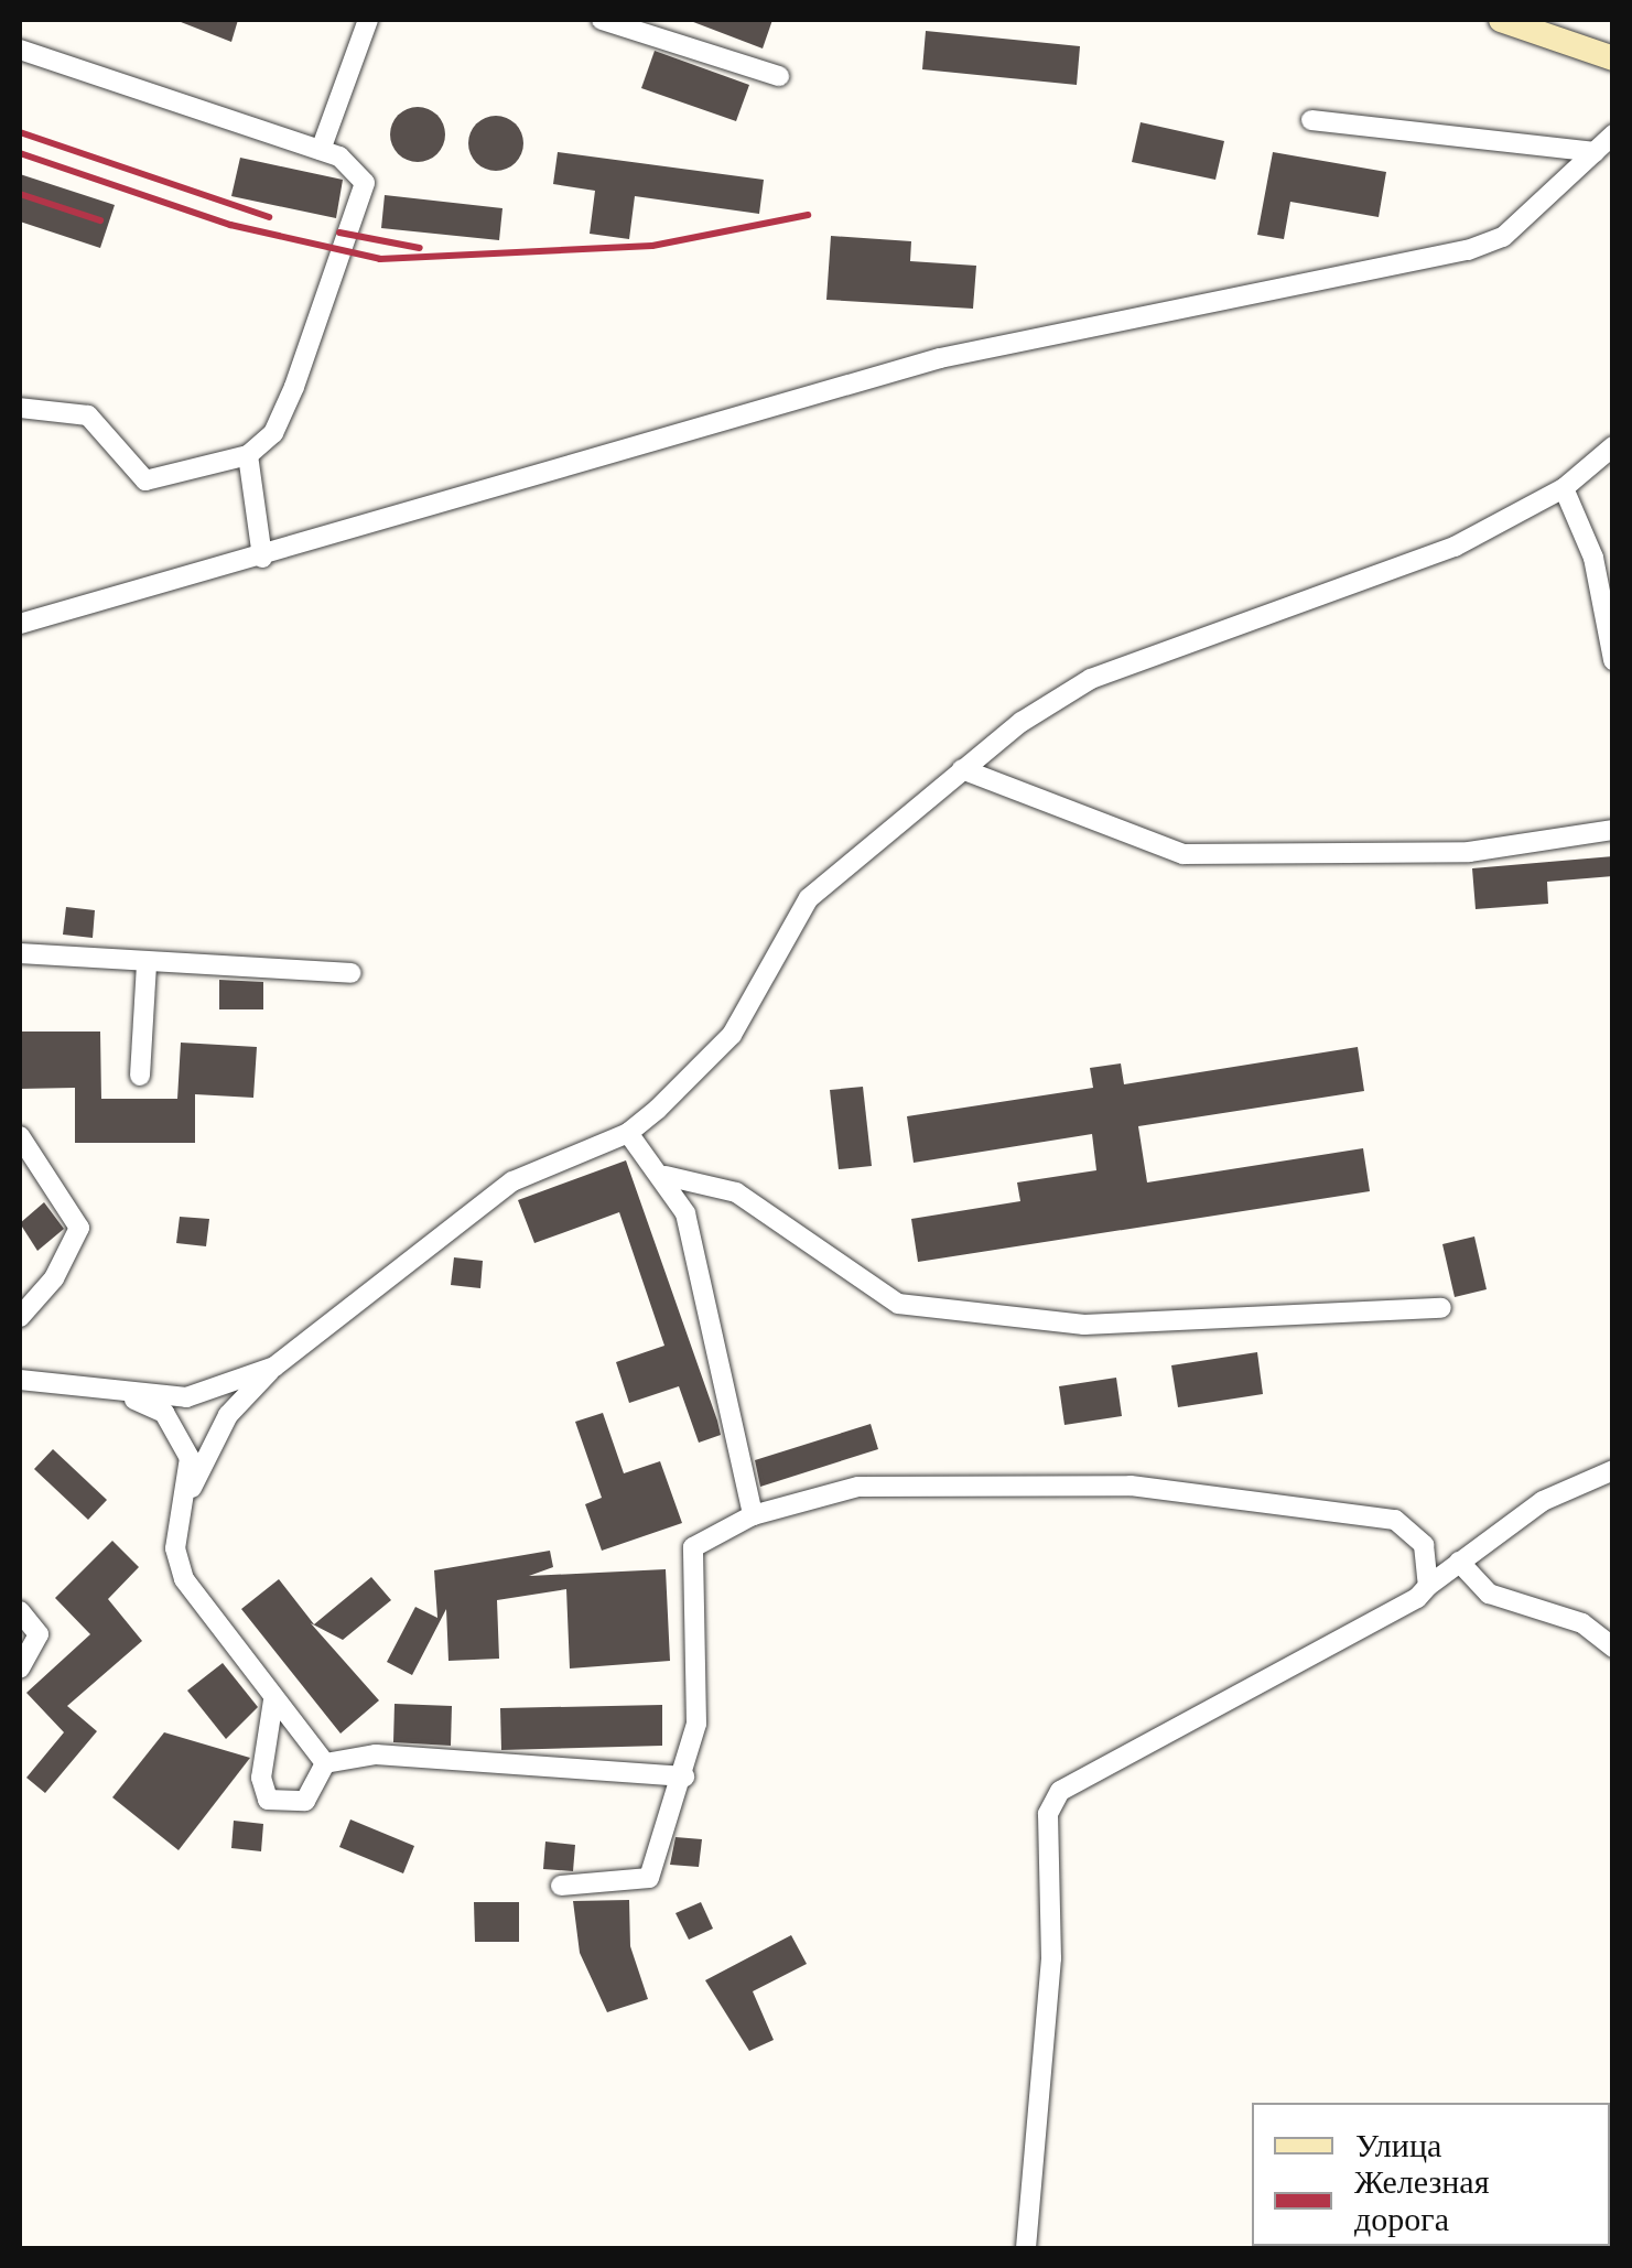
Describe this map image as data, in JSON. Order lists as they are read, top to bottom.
{
  "legend": ["Улица", "Железная дорога"]
}
